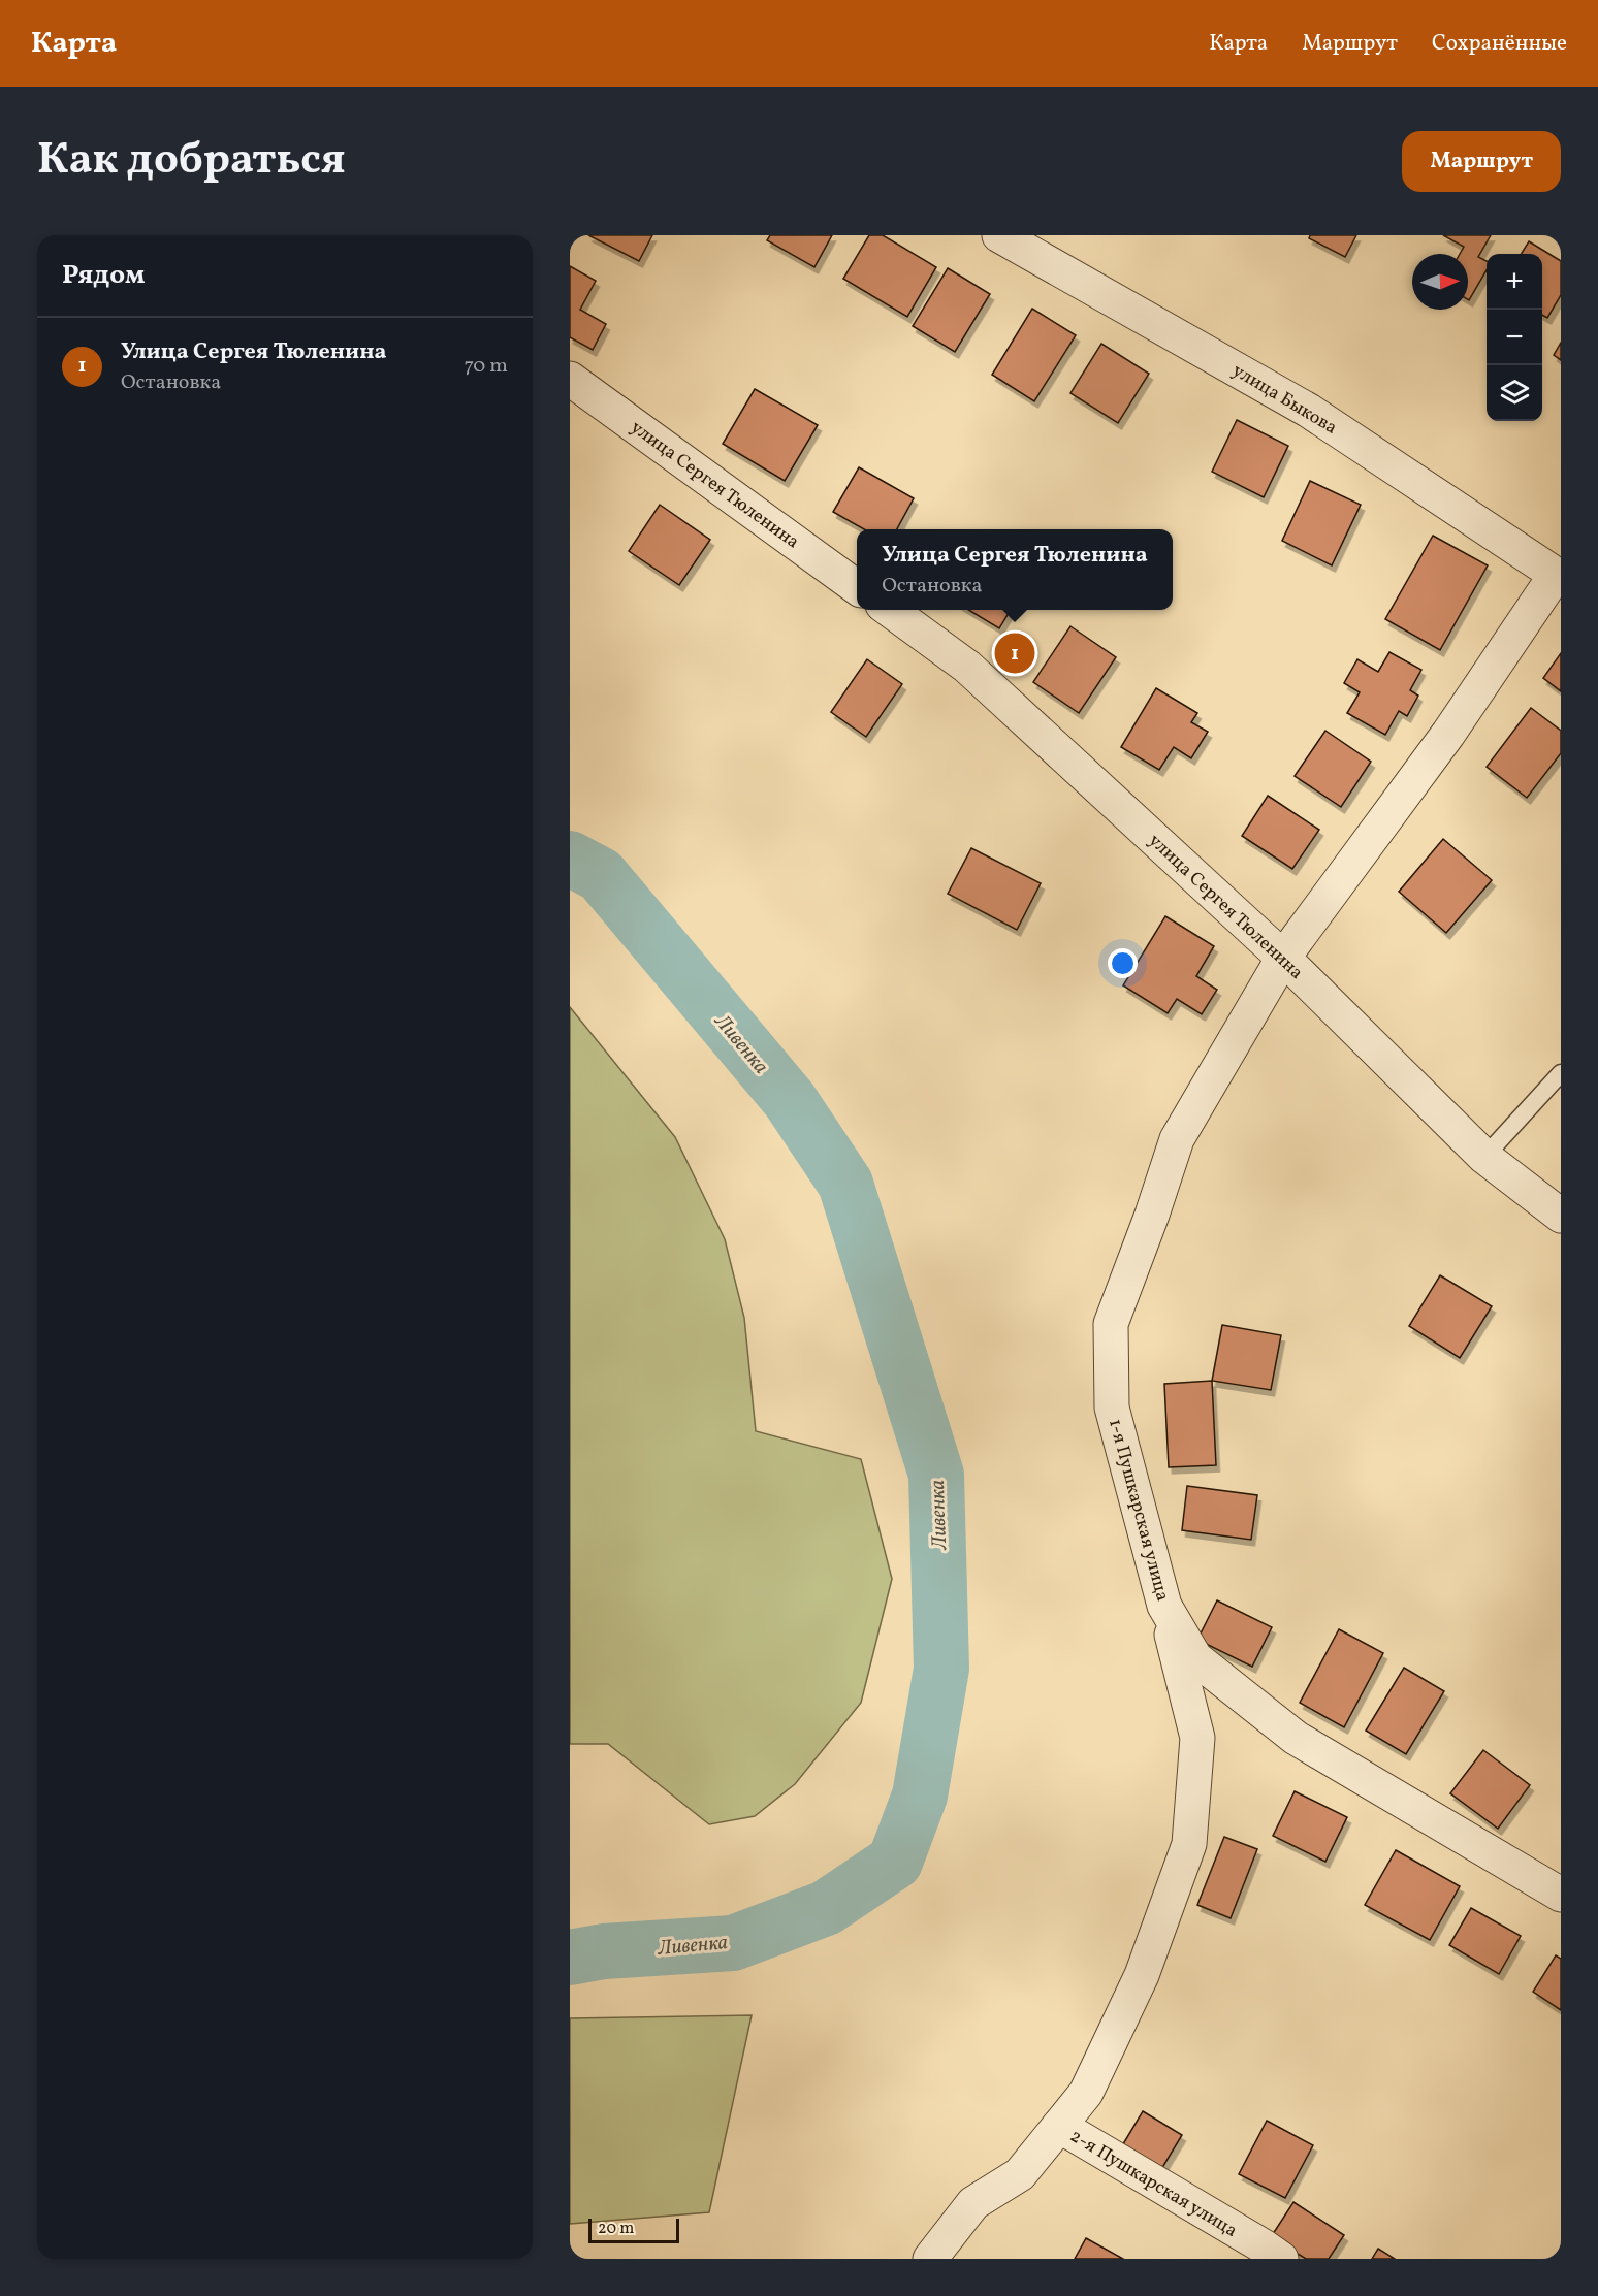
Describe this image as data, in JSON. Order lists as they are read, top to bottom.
{
  "streets": {
    "street": [
      "улица Быкова",
      "улица Сергея Тюленина",
      "1-я Пушкарская улица",
      "2-я Пушкарская улица"
    ]
  },
  "crossings": [
    ["улица Быкова", "1-я Пушкарская улица"],
    ["улица Сергея Тюленина", "1-я Пушкарская улица"]
  ],
  "water": ["Ливенка"],
  "scale_bar": "20 m",
  "north": "right",
  "page": {
    "header": "Карта",
    "nav": ["Карта", "Маршрут", "Сохранённые"],
    "title": "Как добраться",
    "buttons": "Маршрут",
    "heading": "Рядом",
    "map_buttons": ["+", "−"],
    "list": [
      {
        "mark": "1",
        "name": "Улица Сергея Тюленина",
        "note": "Остановка",
        "value": "70 m"
      }
    ],
    "popup": ["Улица Сергея Тюленина", "Остановка"],
    "pins": "1",
    "scale": "20 m"
  }
}
